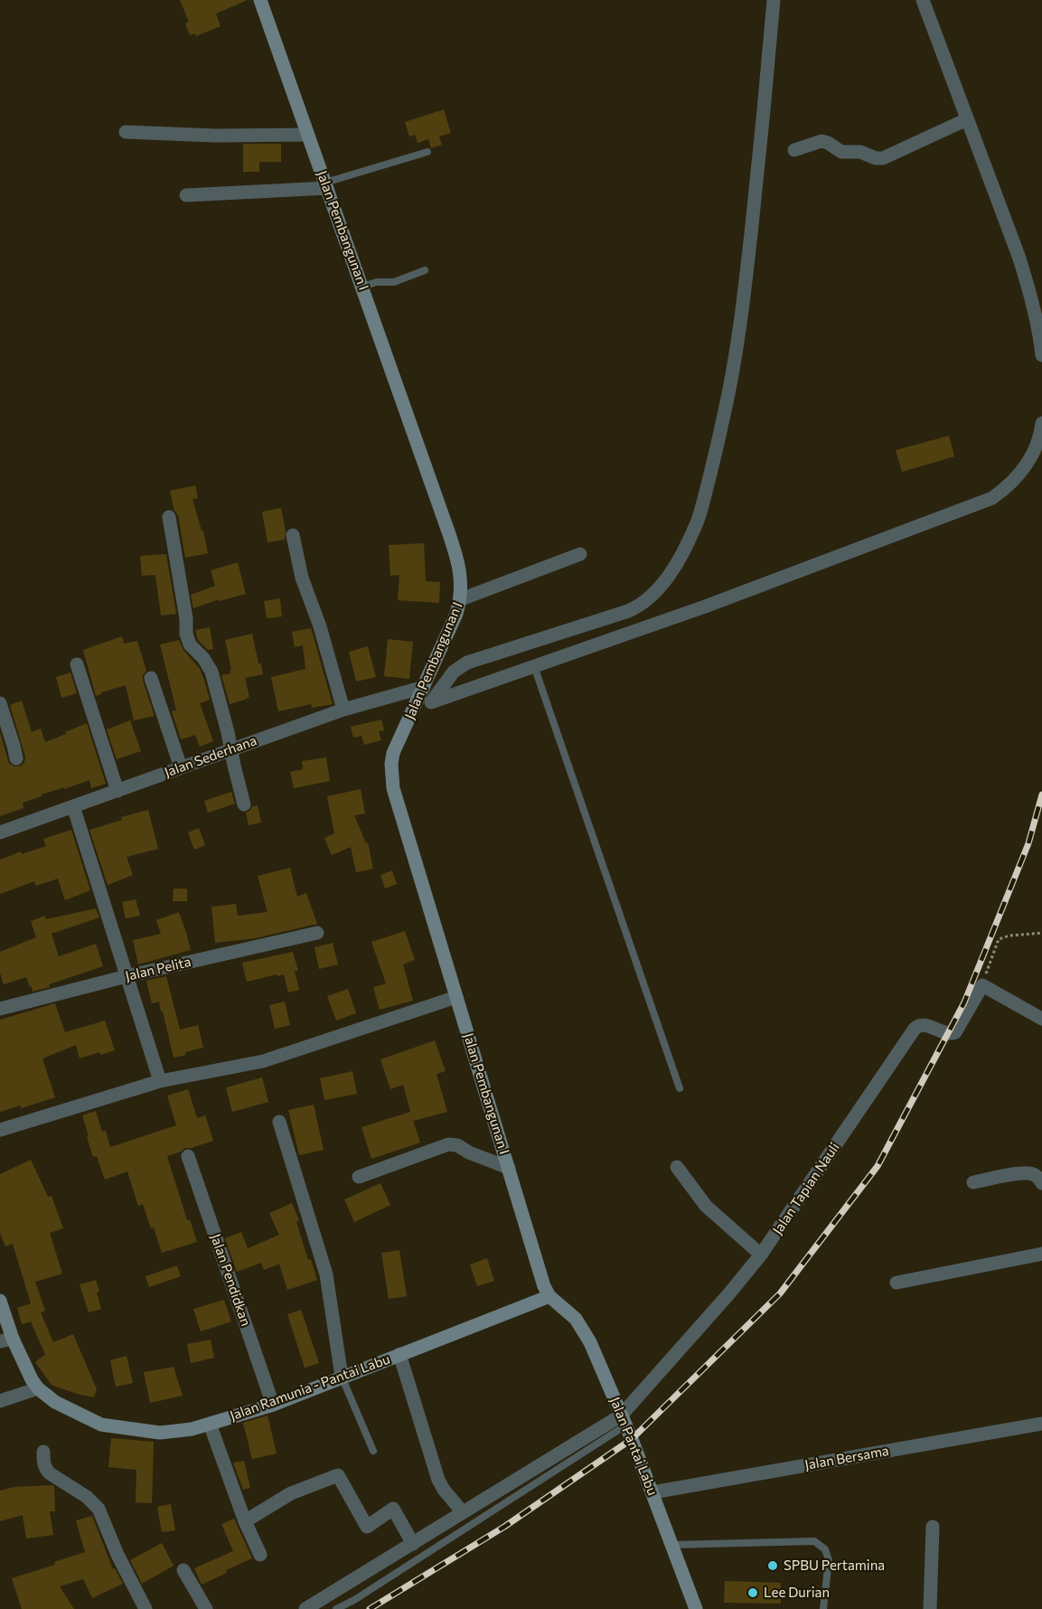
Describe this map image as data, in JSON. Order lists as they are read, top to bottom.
{
  "streets": {
    "main road": ["Jalan Pembangunan I", "Jalan Ramunia - Pantai Labu", "Jalan Pantai Labu"],
    "street": [
      "Jalan Sederhana",
      "Jalan Pelita",
      "Jalan Tapian Nauli",
      "Jalan Pendidkan",
      "Jalan Bersama"
    ]
  },
  "crossings": [
    ["Jalan Pembangunan I", "Jalan Sederhana"],
    ["Jalan Pembangunan I", "Jalan Ramunia - Pantai Labu"],
    ["Jalan Pembangunan I", "Jalan Pantai Labu"],
    ["Jalan Tapian Nauli", "Jalan Pantai Labu"],
    ["Jalan Pendidkan", "Jalan Ramunia - Pantai Labu"],
    ["Jalan Ramunia - Pantai Labu", "Jalan Pantai Labu"],
    ["Jalan Pantai Labu", "Jalan Bersama"]
  ],
  "places": ["SPBU Pertamina", "Lee Durian"]
}
